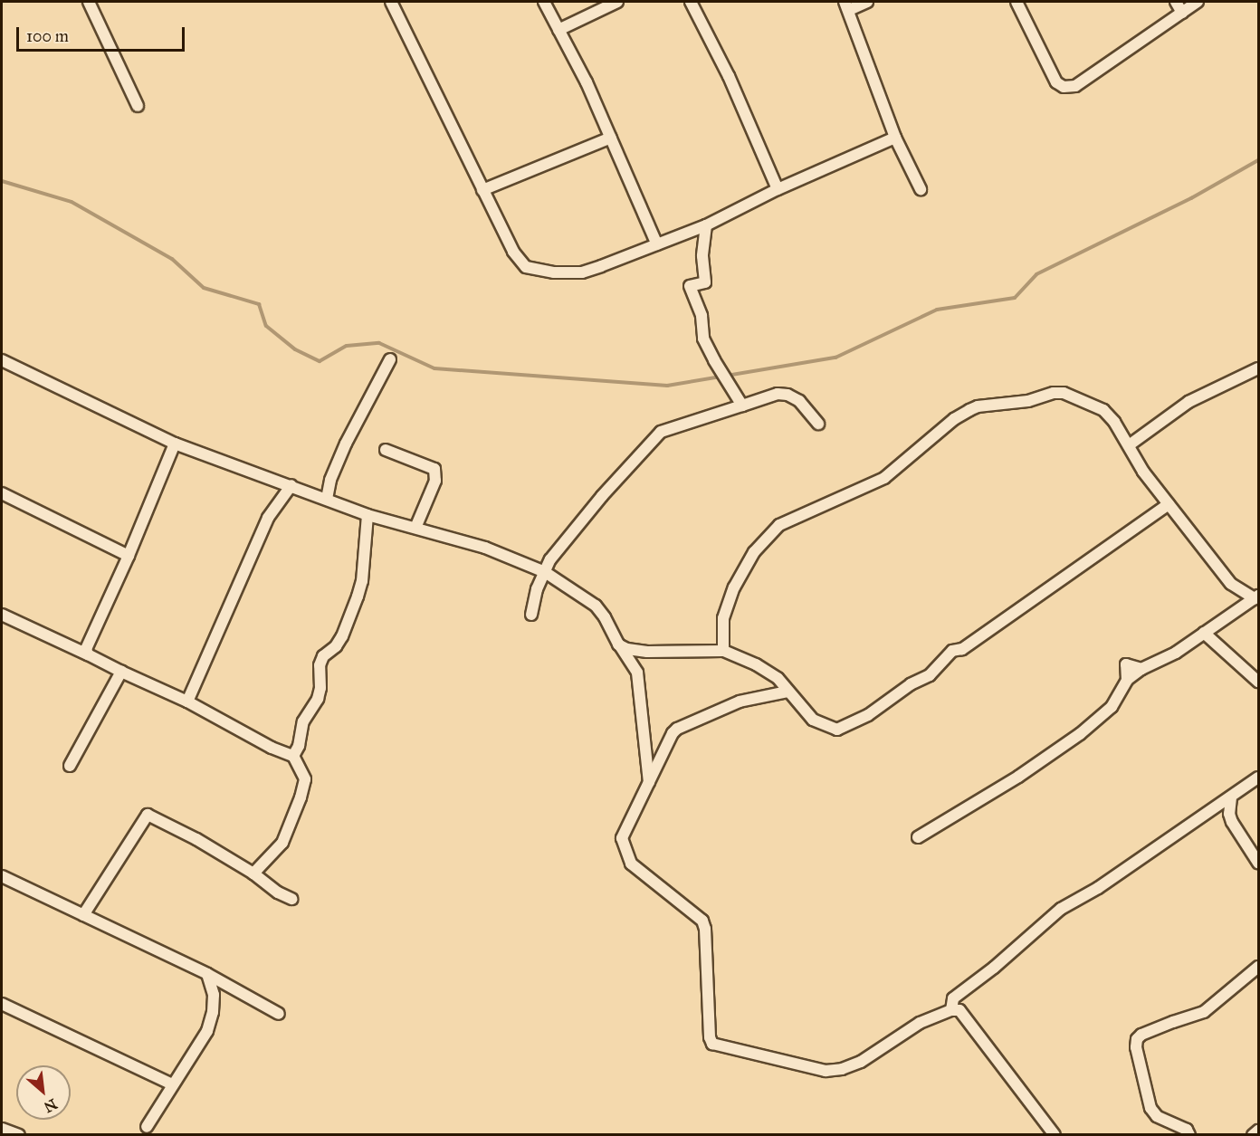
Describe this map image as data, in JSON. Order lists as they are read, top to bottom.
{
  "scale_bar": "100 m",
  "north": "bottom right"
}
